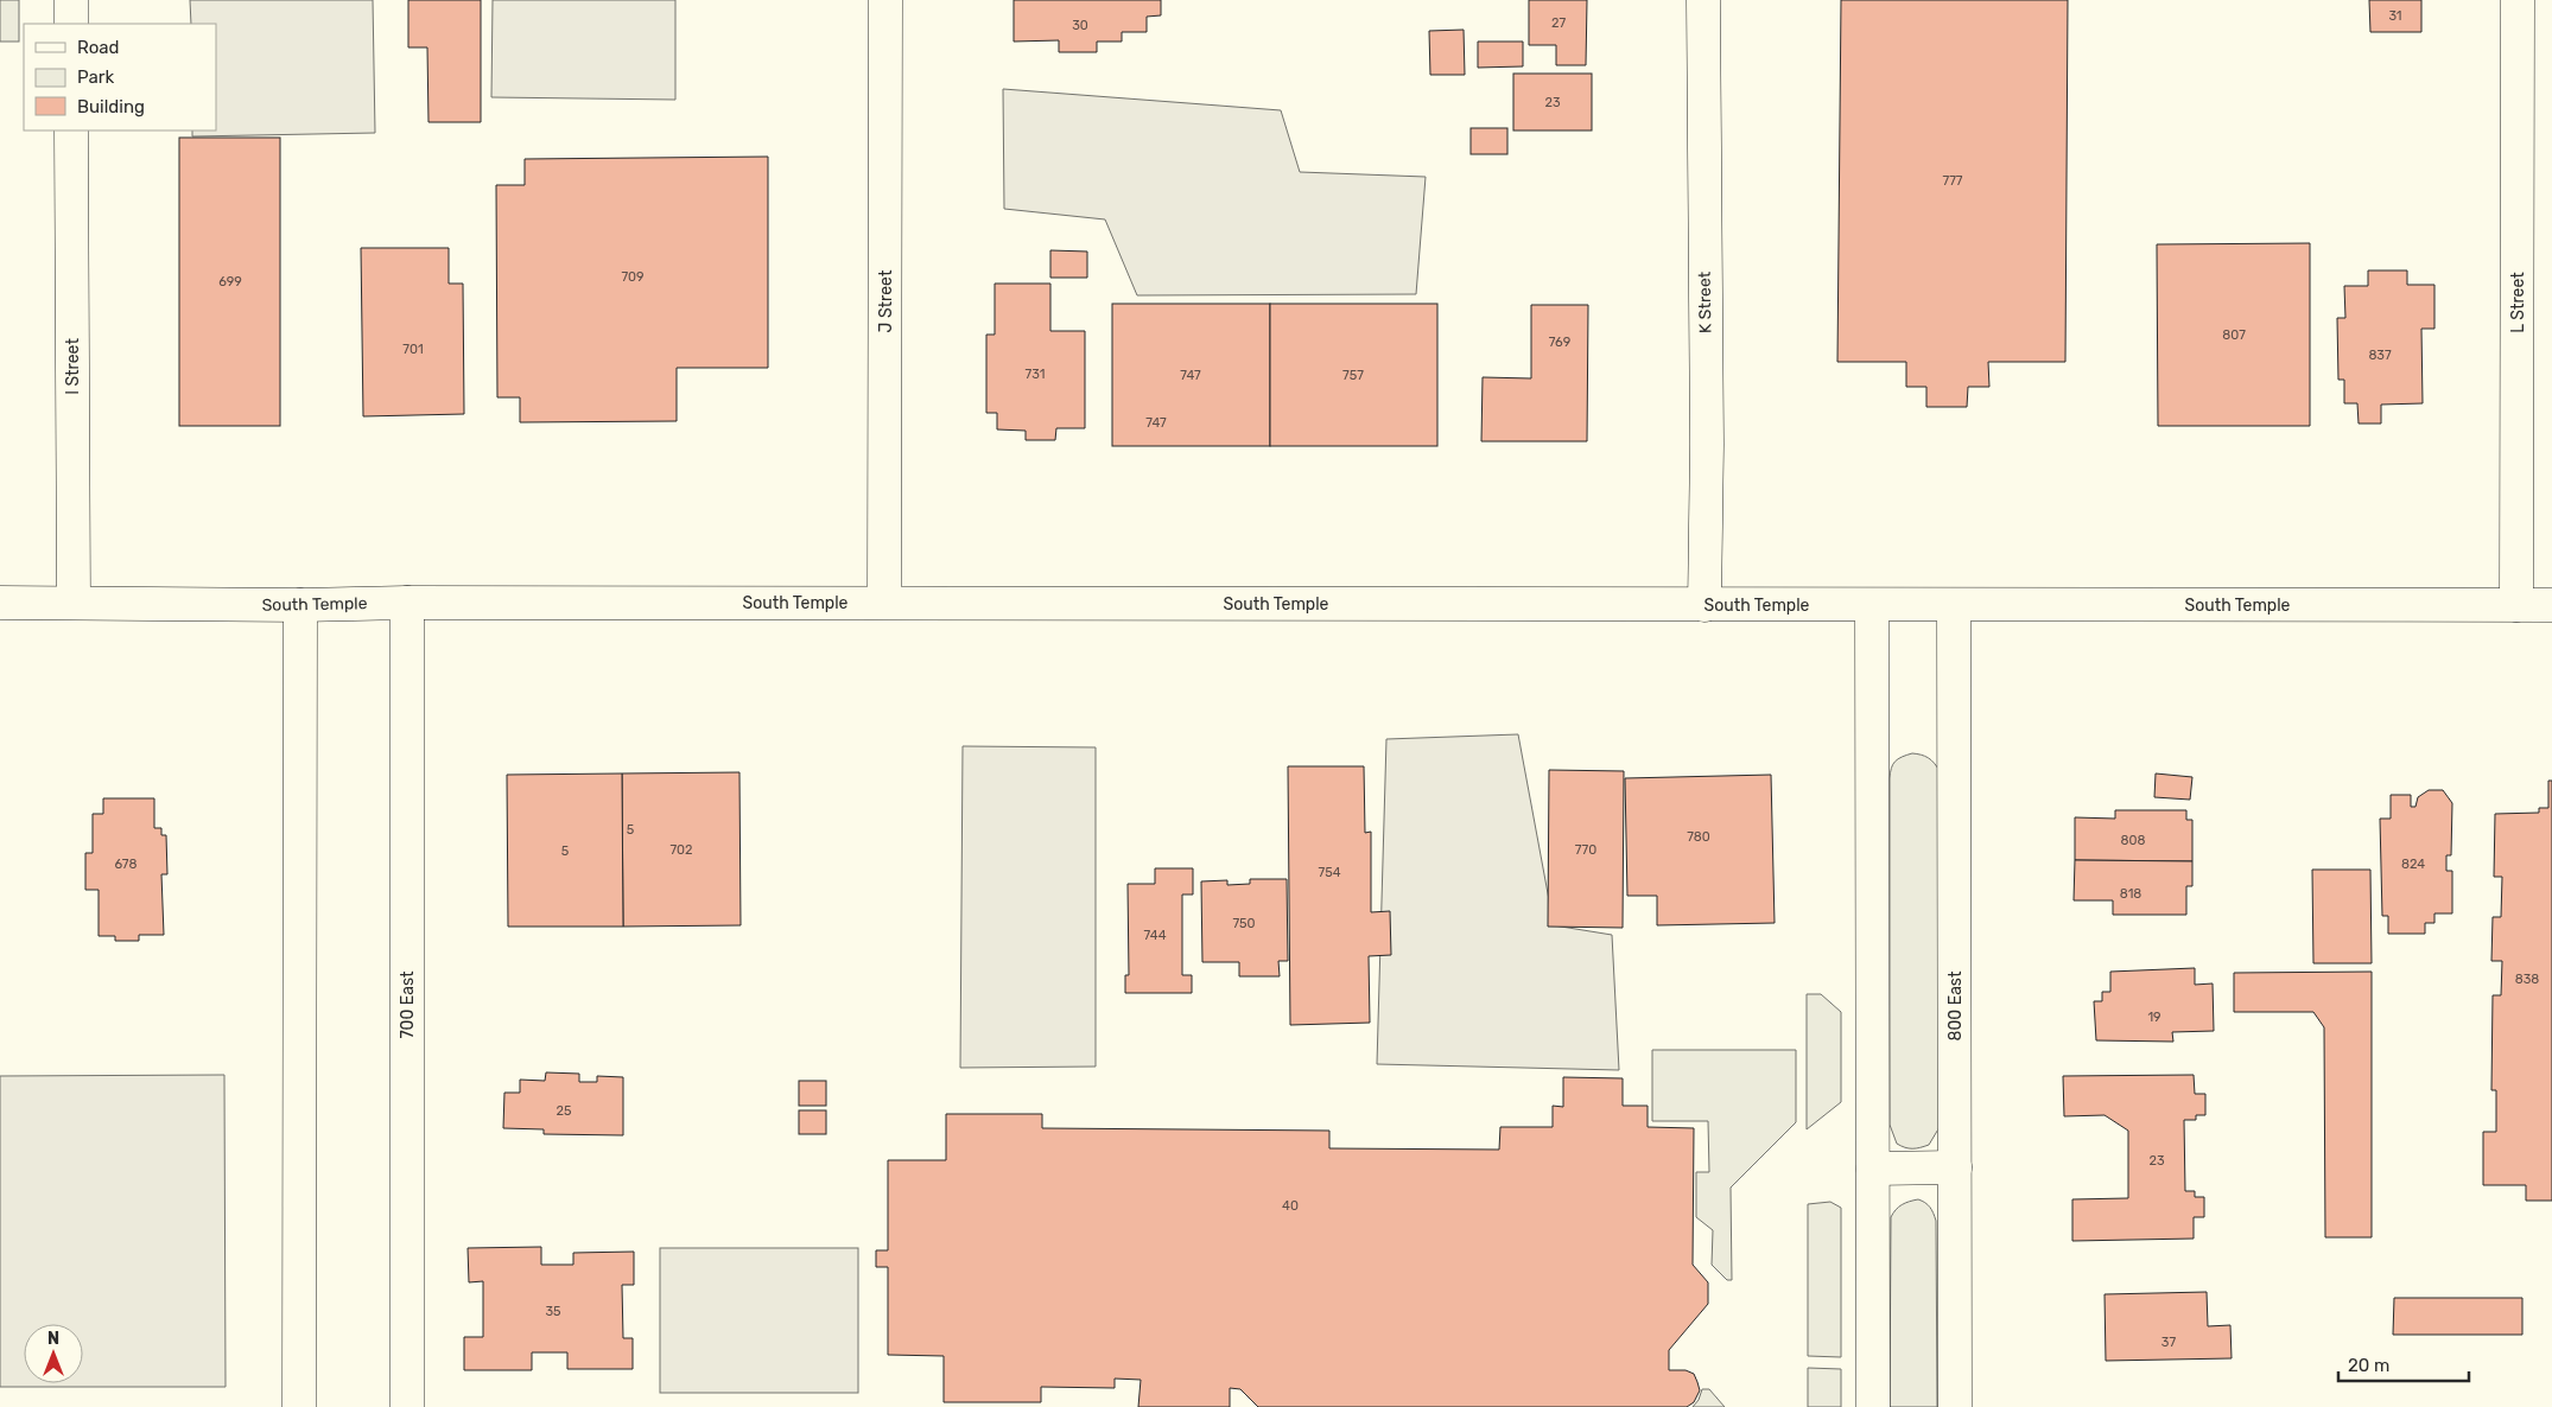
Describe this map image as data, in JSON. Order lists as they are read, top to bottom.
{
  "streets": {
    "main road": [
      "J Street",
      "K Street",
      "L Street",
      "I Street",
      "South Temple",
      "700 East",
      "800 East"
    ]
  },
  "crossings": [
    ["J Street", "South Temple"],
    ["K Street", "South Temple"],
    ["L Street", "South Temple"],
    ["I Street", "South Temple"],
    ["South Temple", "700 East"],
    ["South Temple", "800 East"]
  ],
  "house_numbers": [
    "31",
    "27",
    "30",
    "23",
    "777",
    "709",
    "699",
    "807",
    "769",
    "701",
    "837",
    "731",
    "747",
    "757",
    "747",
    "5",
    "780",
    "808",
    "702",
    "770",
    "5",
    "678",
    "824",
    "754",
    "818",
    "750",
    "744",
    "838",
    "19",
    "25",
    "23",
    "40",
    "35",
    "37"
  ],
  "legend": ["Road", "Park", "Building"],
  "scale_bar": "20 m",
  "north": "top"
}
